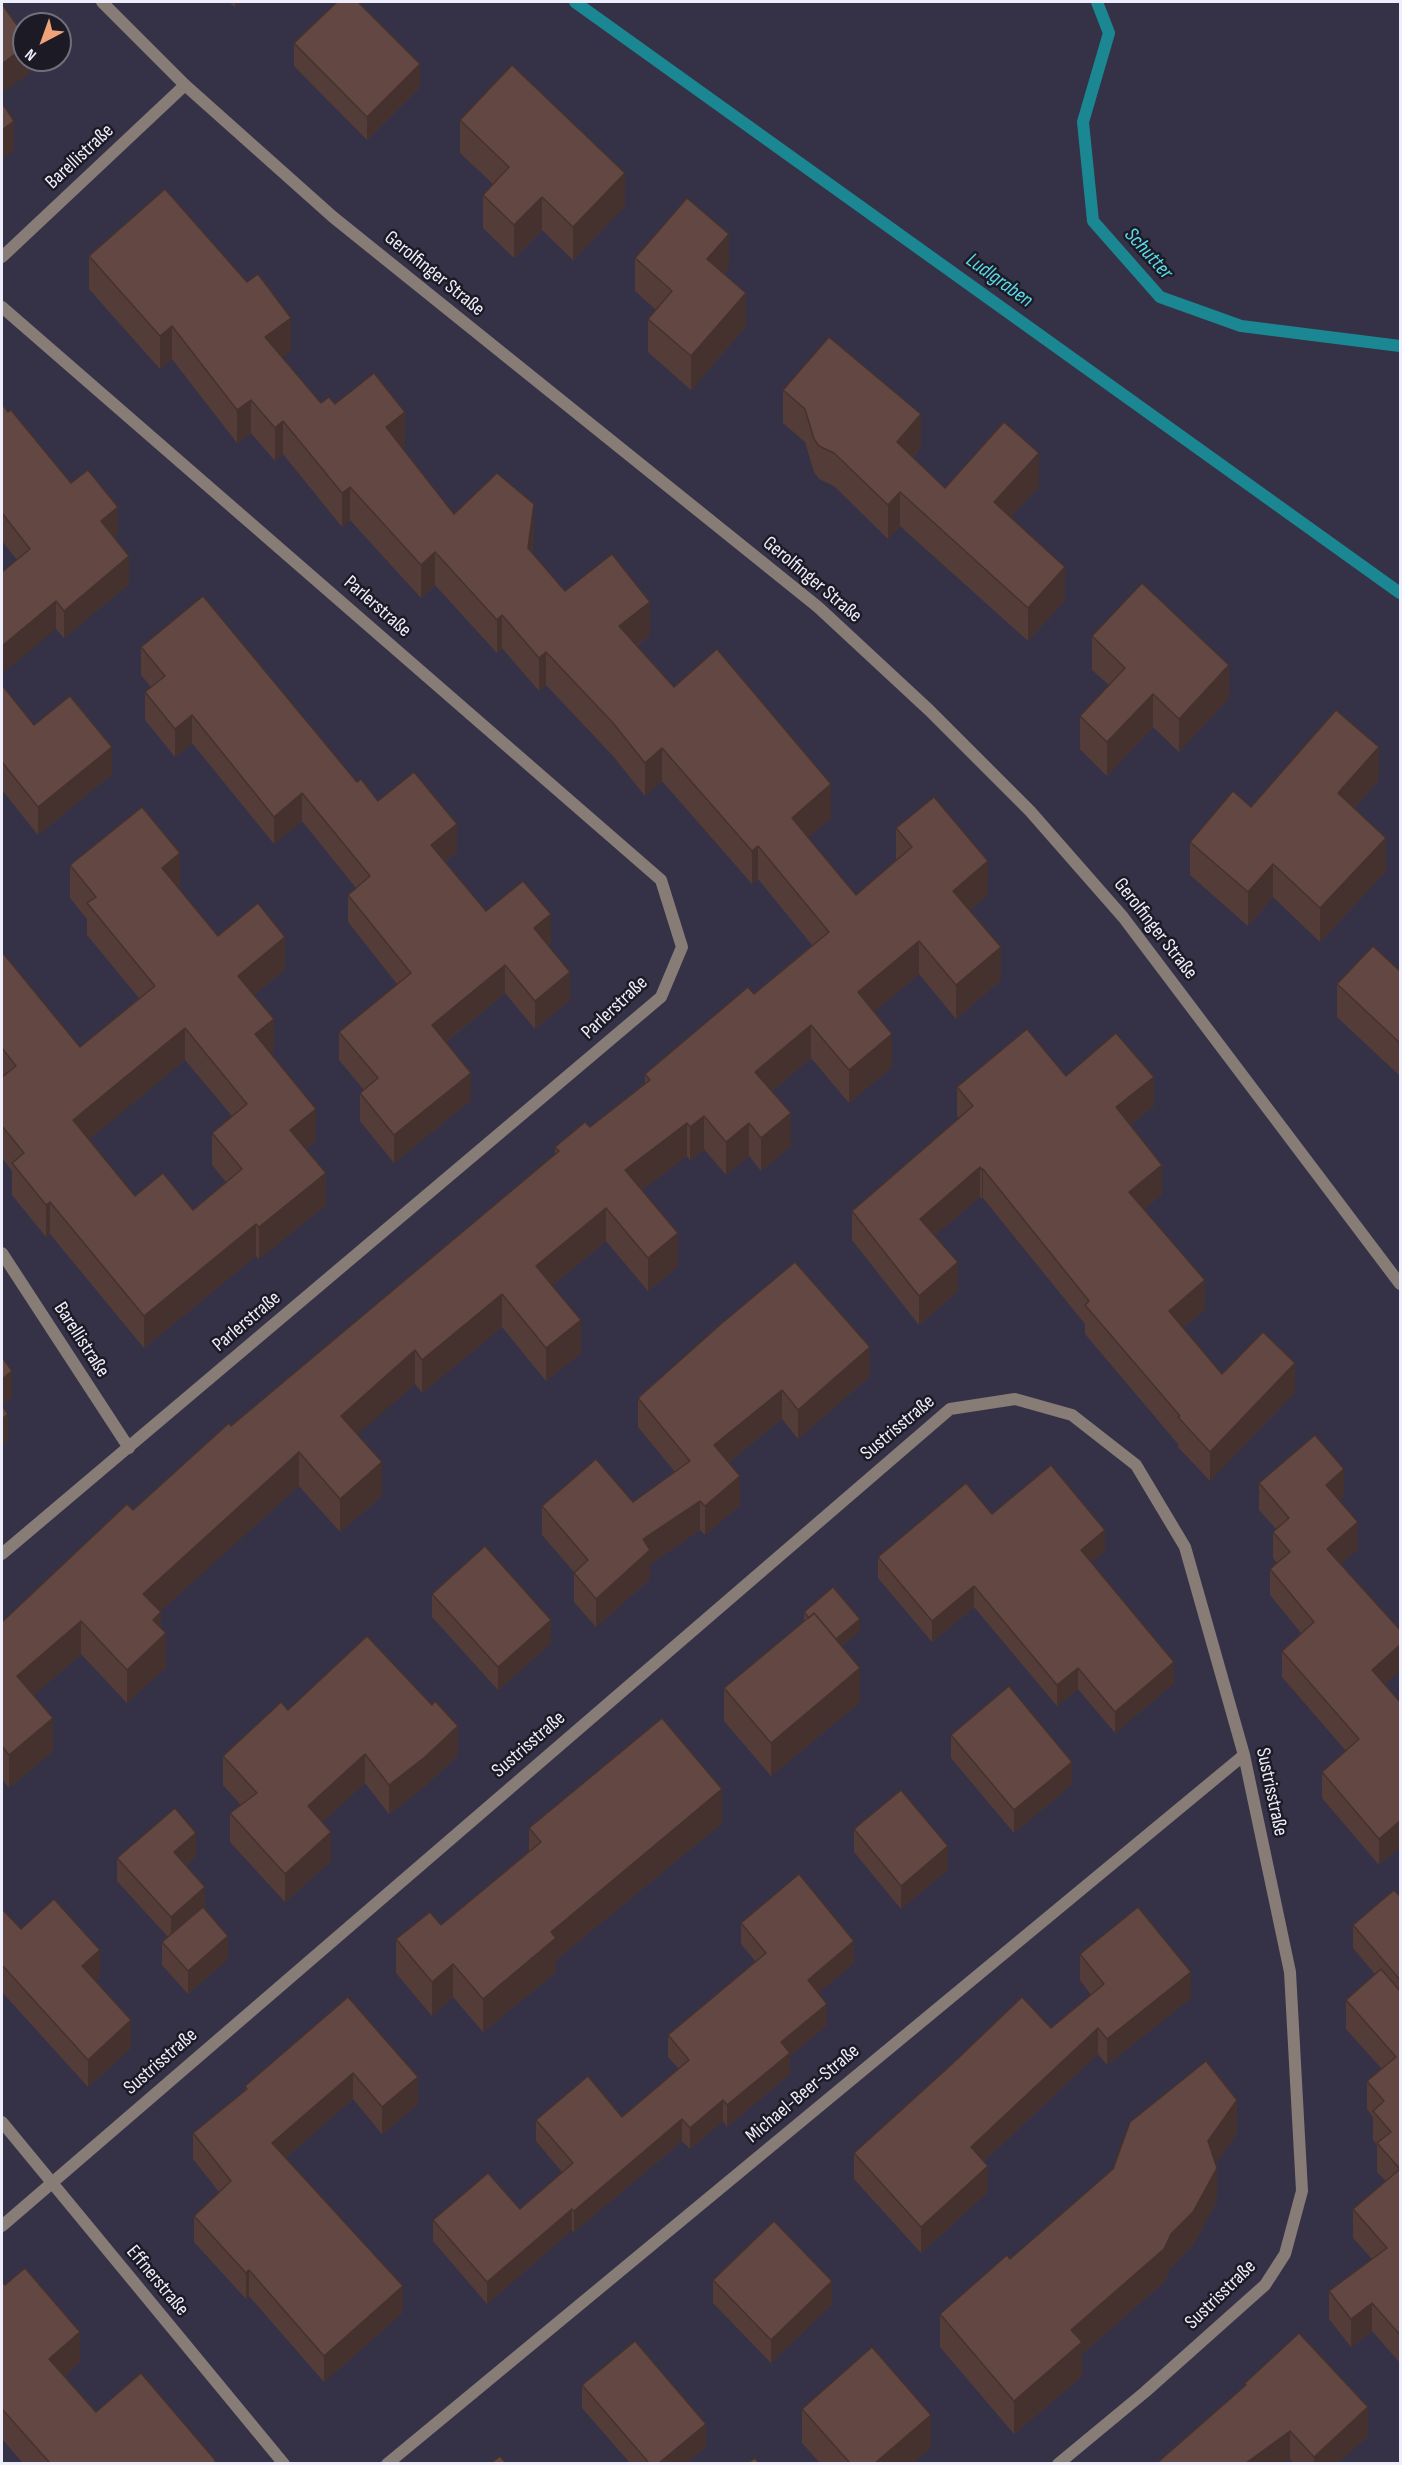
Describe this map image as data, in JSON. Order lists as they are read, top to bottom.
{
  "streets": {
    "street": [
      "Barellistraße",
      "Gerolfinger Straße",
      "Parlerstraße",
      "Sustrisstraße",
      "Michael-Beer-Straße",
      "Effnerstraße"
    ]
  },
  "crossings": [
    ["Barellistraße", "Gerolfinger Straße"],
    ["Barellistraße", "Parlerstraße"],
    ["Sustrisstraße", "Michael-Beer-Straße"],
    ["Sustrisstraße", "Effnerstraße"]
  ],
  "water": ["Schutter", "Ludlgraben"],
  "north": "bottom left"
}
